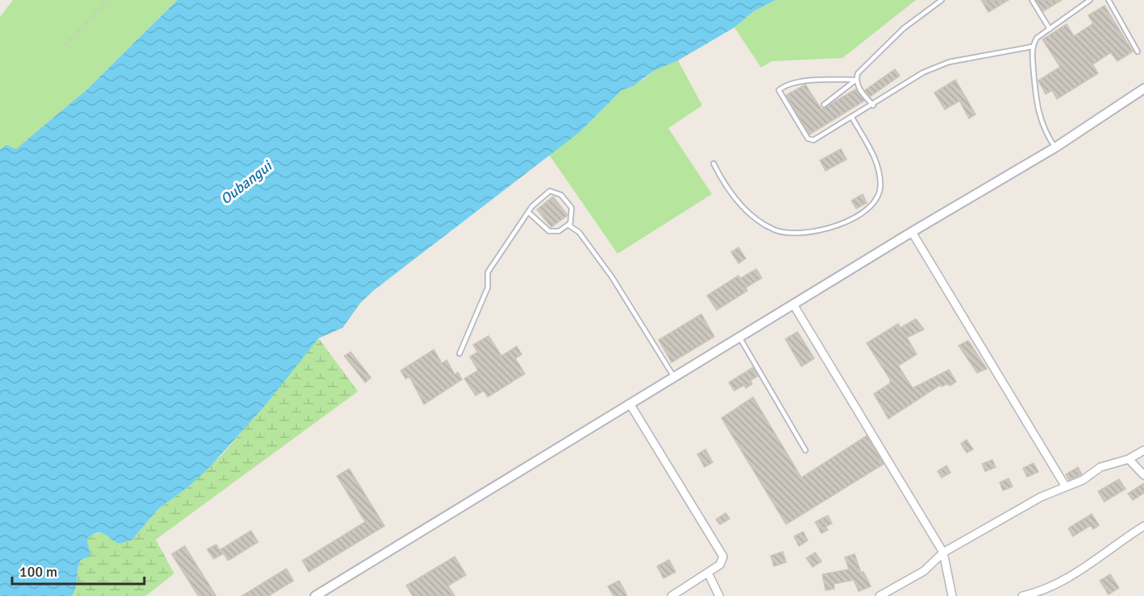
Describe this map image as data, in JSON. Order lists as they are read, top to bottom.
{
  "water": ["Oubangui"],
  "scale_bar": "100 m"
}
